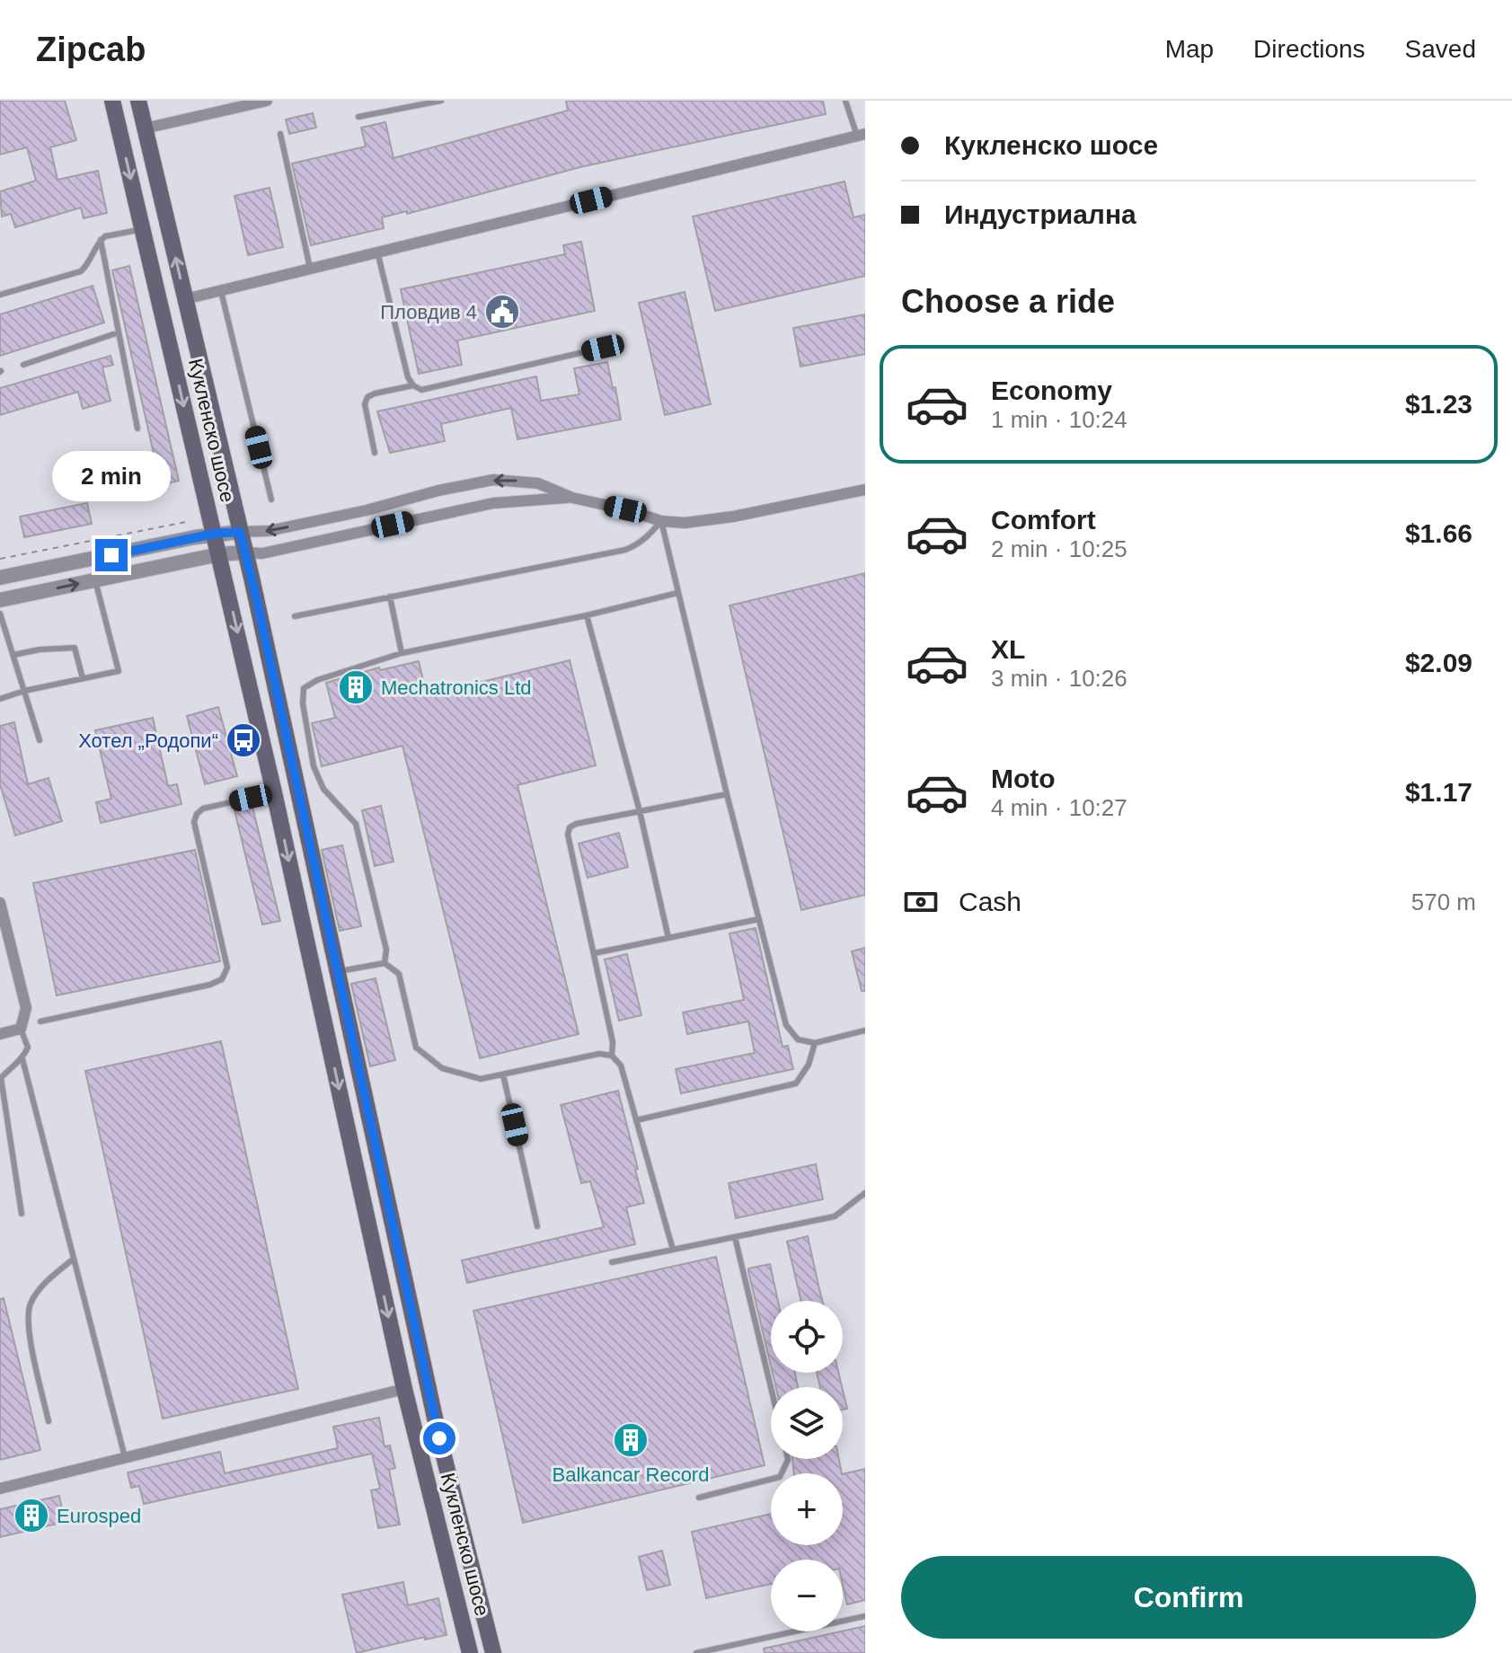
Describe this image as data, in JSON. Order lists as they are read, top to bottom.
{
  "streets": {
    "main road": ["Кукленско шосе"]
  },
  "places": {
    "public building": ["Пловдив 4"],
    "building": ["Mechatronics Ltd", "Balkancar Record", "Eurosped"],
    "bus stop": ["Хотел „Родопи“"]
  },
  "page": {
    "header": "Zipcab",
    "nav": ["Map", "Directions", "Saved"],
    "banner": ["Кукленско шосе", "Индустриална"],
    "heading": "Choose a ride",
    "list": [
      {
        "name": "Economy",
        "note": "1 min · 10:24",
        "value": "$1.23"
      },
      {
        "name": "Comfort",
        "note": "2 min · 10:25",
        "value": "$1.66"
      },
      {
        "name": "XL",
        "note": "3 min · 10:26",
        "value": "$2.09"
      },
      {
        "name": "Moto",
        "note": "4 min · 10:27",
        "value": "$1.17"
      }
    ],
    "bubble": "2 min",
    "pay": ["Cash", "570 m"],
    "map_buttons": ["+", "−"],
    "buttons": "Confirm"
  }
}
